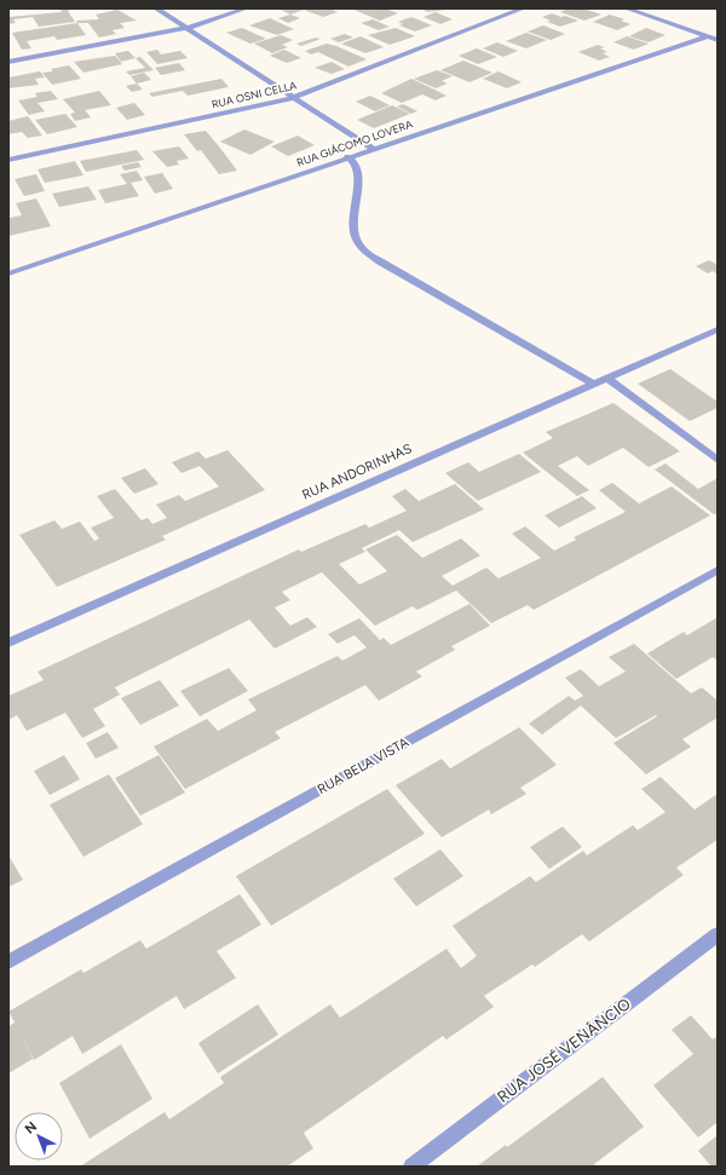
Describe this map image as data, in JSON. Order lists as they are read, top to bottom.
{
  "streets": {
    "street": [
      "RUA OSNI CELLA",
      "RUA GIÁCOMO LOVERA",
      "RUA ANDORINHAS",
      "RUA BELA VISTA",
      "RUA JOSÉ VENÂNCIO"
    ]
  },
  "north": "top left"
}
